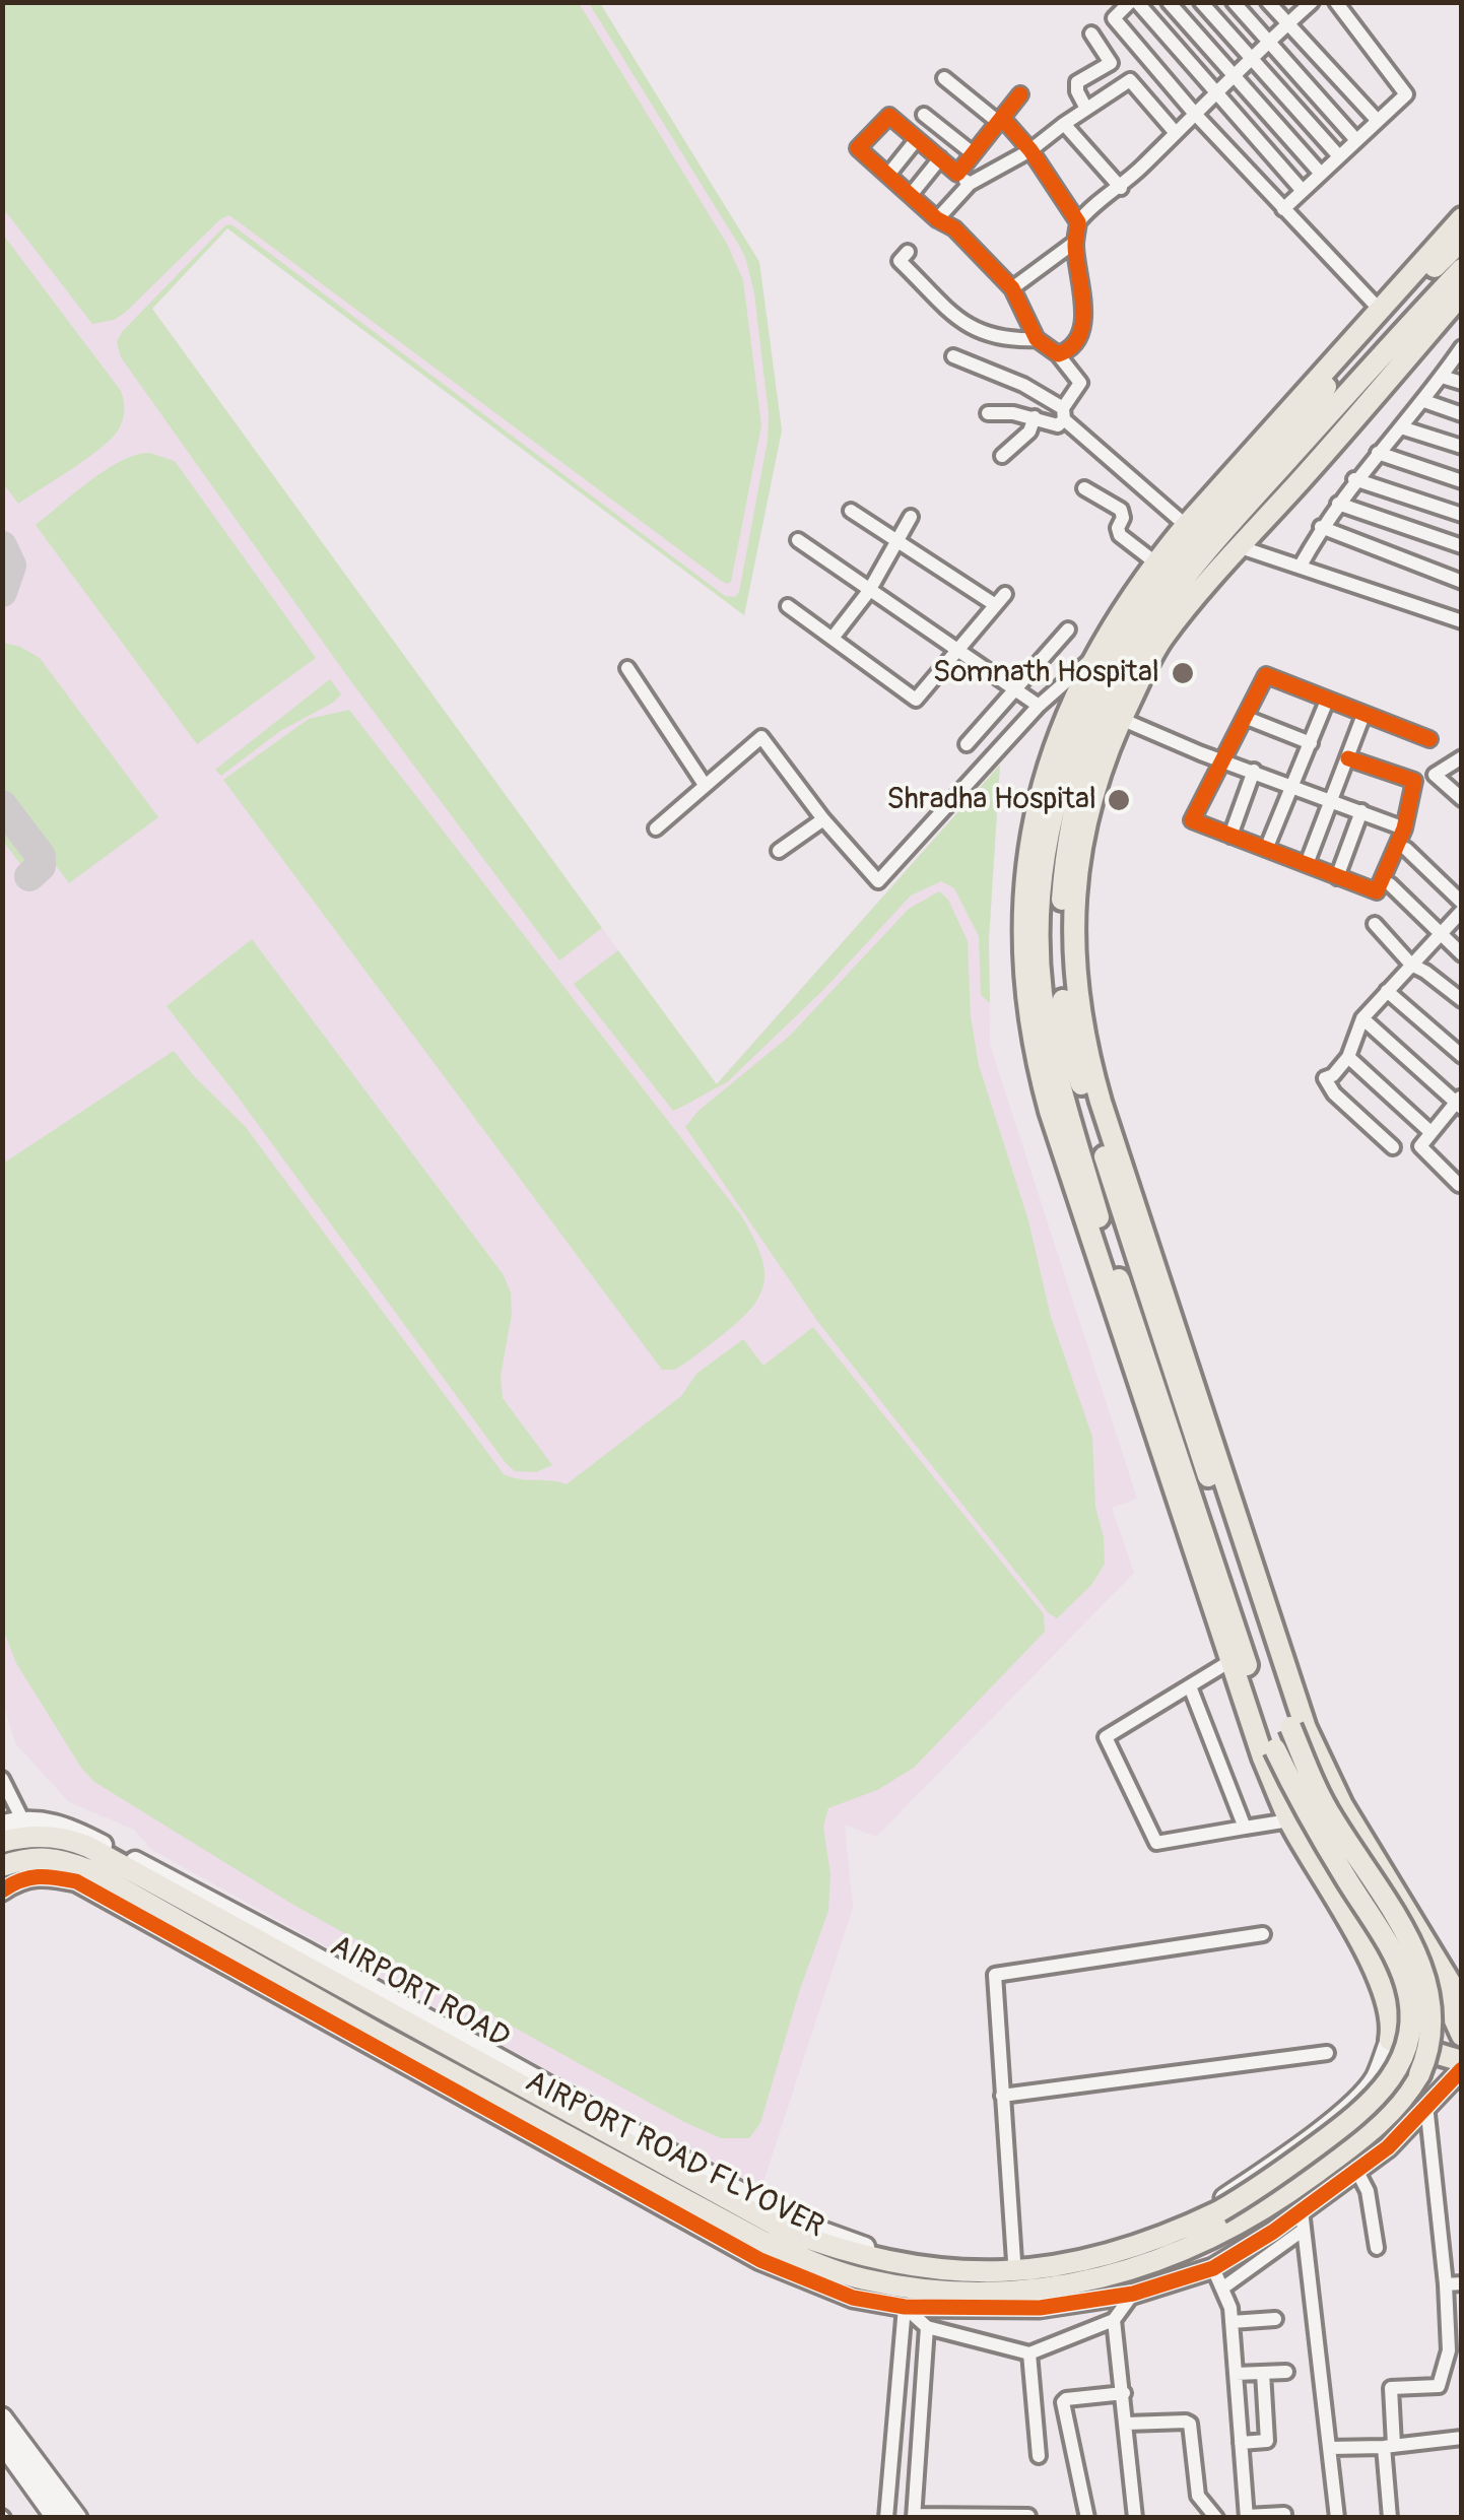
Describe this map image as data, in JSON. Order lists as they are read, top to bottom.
{
  "streets": {
    "main road": ["AIRPORT ROAD", "AIRPORT ROAD FLYOVER"]
  },
  "places": ["Somnath Hospital", "Shradha Hospital"]
}
